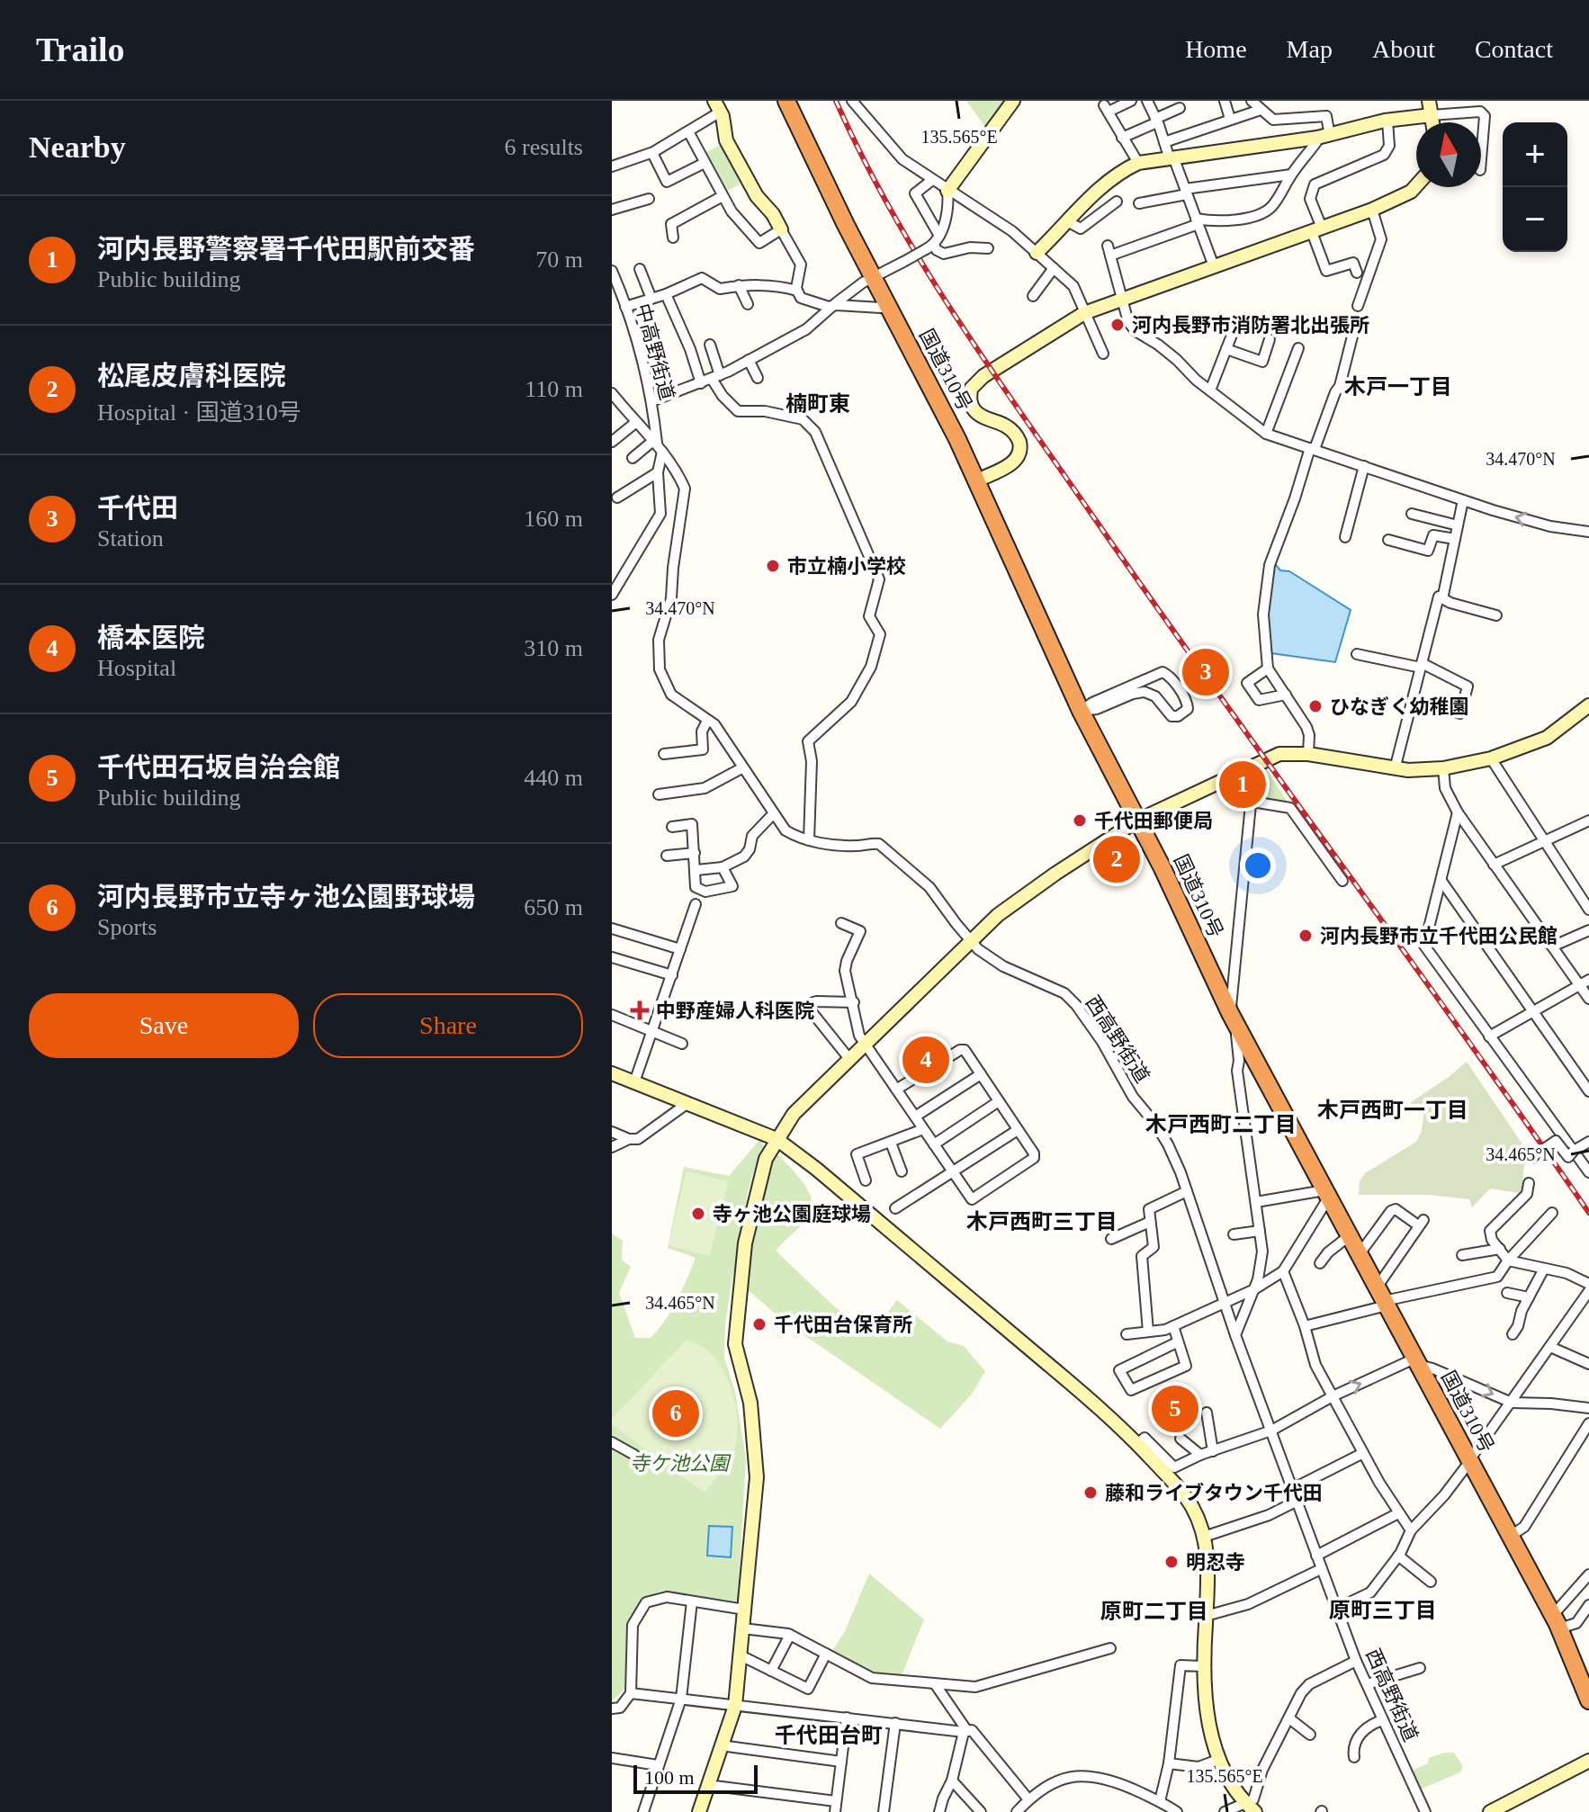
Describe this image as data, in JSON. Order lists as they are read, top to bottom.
{
  "streets": {
    "highway": ["国道310号"],
    "street": ["中高野街道", "西高野街道"]
  },
  "crossings": [
    ["中高野街道", "西高野街道"]
  ],
  "districts": [
    "木戸一丁目",
    "楠町東",
    "木戸西町一丁目",
    "木戸西町二丁目",
    "木戸西町三丁目",
    "原町三丁目",
    "原町二丁目",
    "千代田台町"
  ],
  "parks": ["寺ケ池公園"],
  "places": {
    "other": [
      "河内長野市消防署北出張所",
      "市立楠小学校",
      "ひなぎく幼稚園",
      "千代田郵便局",
      "河内長野市立千代田公民館",
      "寺ヶ池公園庭球場",
      "千代田台保育所",
      "藤和ライブタウン千代田",
      "明忍寺"
    ],
    "health": ["中野産婦人科医院"]
  },
  "scale_bar": "100 m",
  "north": "top",
  "page": {
    "header": "Trailo",
    "nav": [
      "Home",
      "Map",
      "About",
      "Contact"
    ],
    "heading": ["Nearby", "6 results"],
    "map_buttons": ["+", "−"],
    "list": [
      {
        "mark": "1",
        "name": "河内長野警察署千代田駅前交番",
        "note": "Public building",
        "value": "70 m"
      },
      {
        "mark": "2",
        "name": "松尾皮膚科医院",
        "note": "Hospital · 国道310号",
        "value": "110 m"
      },
      {
        "mark": "3",
        "name": "千代田",
        "note": "Station",
        "value": "160 m"
      },
      {
        "mark": "4",
        "name": "橋本医院",
        "note": "Hospital",
        "value": "310 m"
      },
      {
        "mark": "5",
        "name": "千代田石坂自治会館",
        "note": "Public building",
        "value": "440 m"
      },
      {
        "mark": "6",
        "name": "河内長野市立寺ヶ池公園野球場",
        "note": "Sports",
        "value": "650 m"
      }
    ],
    "pins": [
      "3",
      "1",
      "2",
      "4",
      "5",
      "6"
    ],
    "buttons": ["Save", "Share"],
    "scale": "100 m"
  },
  "coordinates": ["135.565°E", "34.470°N", "34.465°N"]
}
